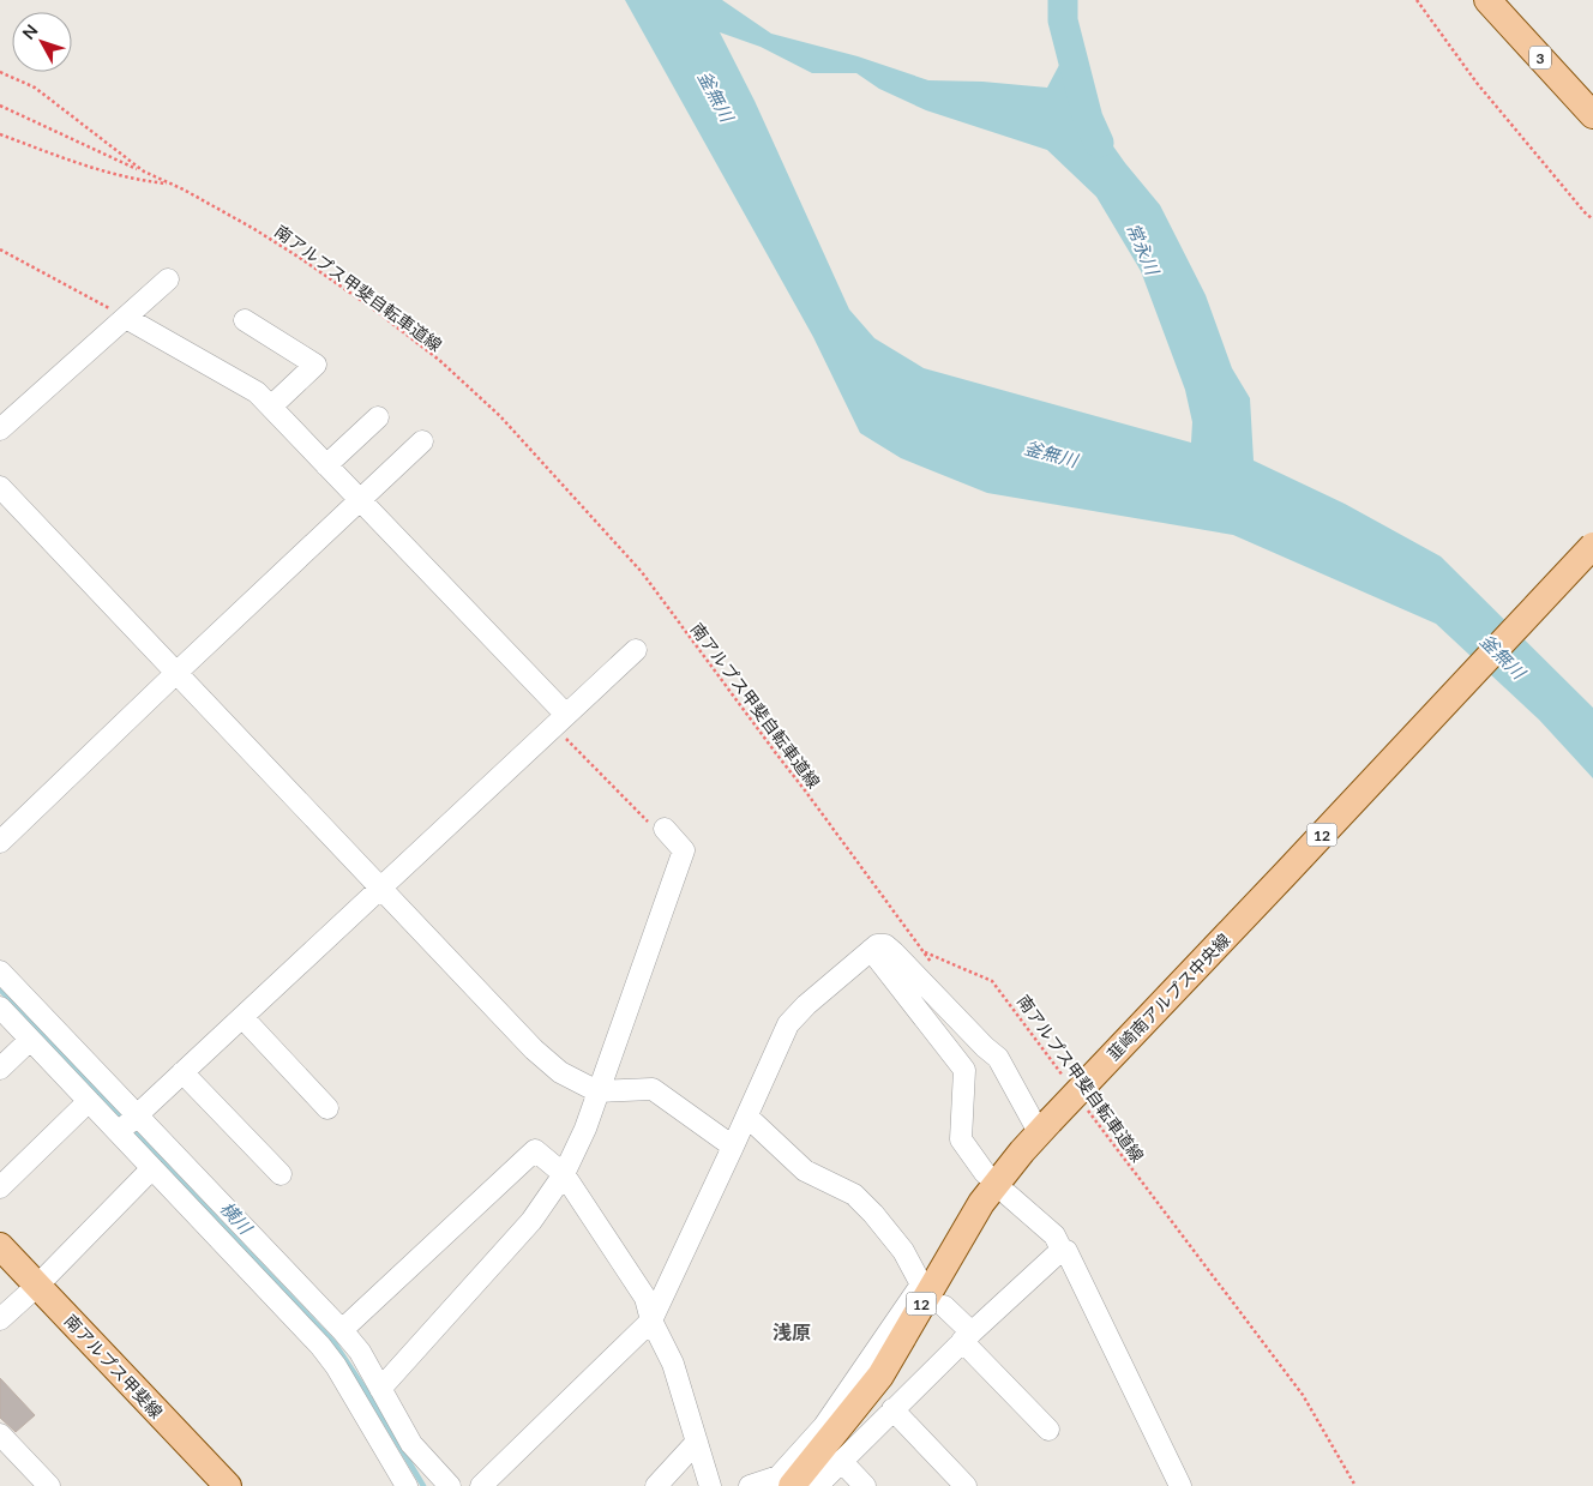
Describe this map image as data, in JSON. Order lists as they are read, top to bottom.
{
  "streets": {
    "main road": [
      "3",
      "12",
      "韮崎南アルプス中央線",
      "南アルプス甲斐線"
    ],
    "path": ["南アルプス甲斐自転車道線"]
  },
  "districts": ["浅原"],
  "water": ["釜無川", "常永川", "横川"],
  "north": "top left"
}
